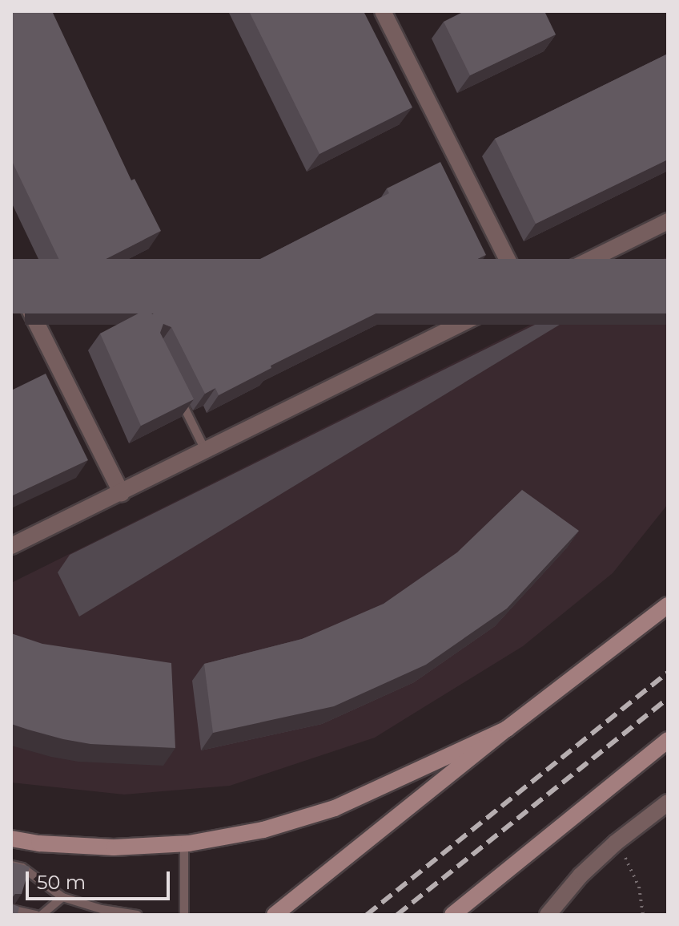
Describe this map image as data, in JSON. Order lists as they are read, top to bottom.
{
  "scale_bar": "50 m"
}
